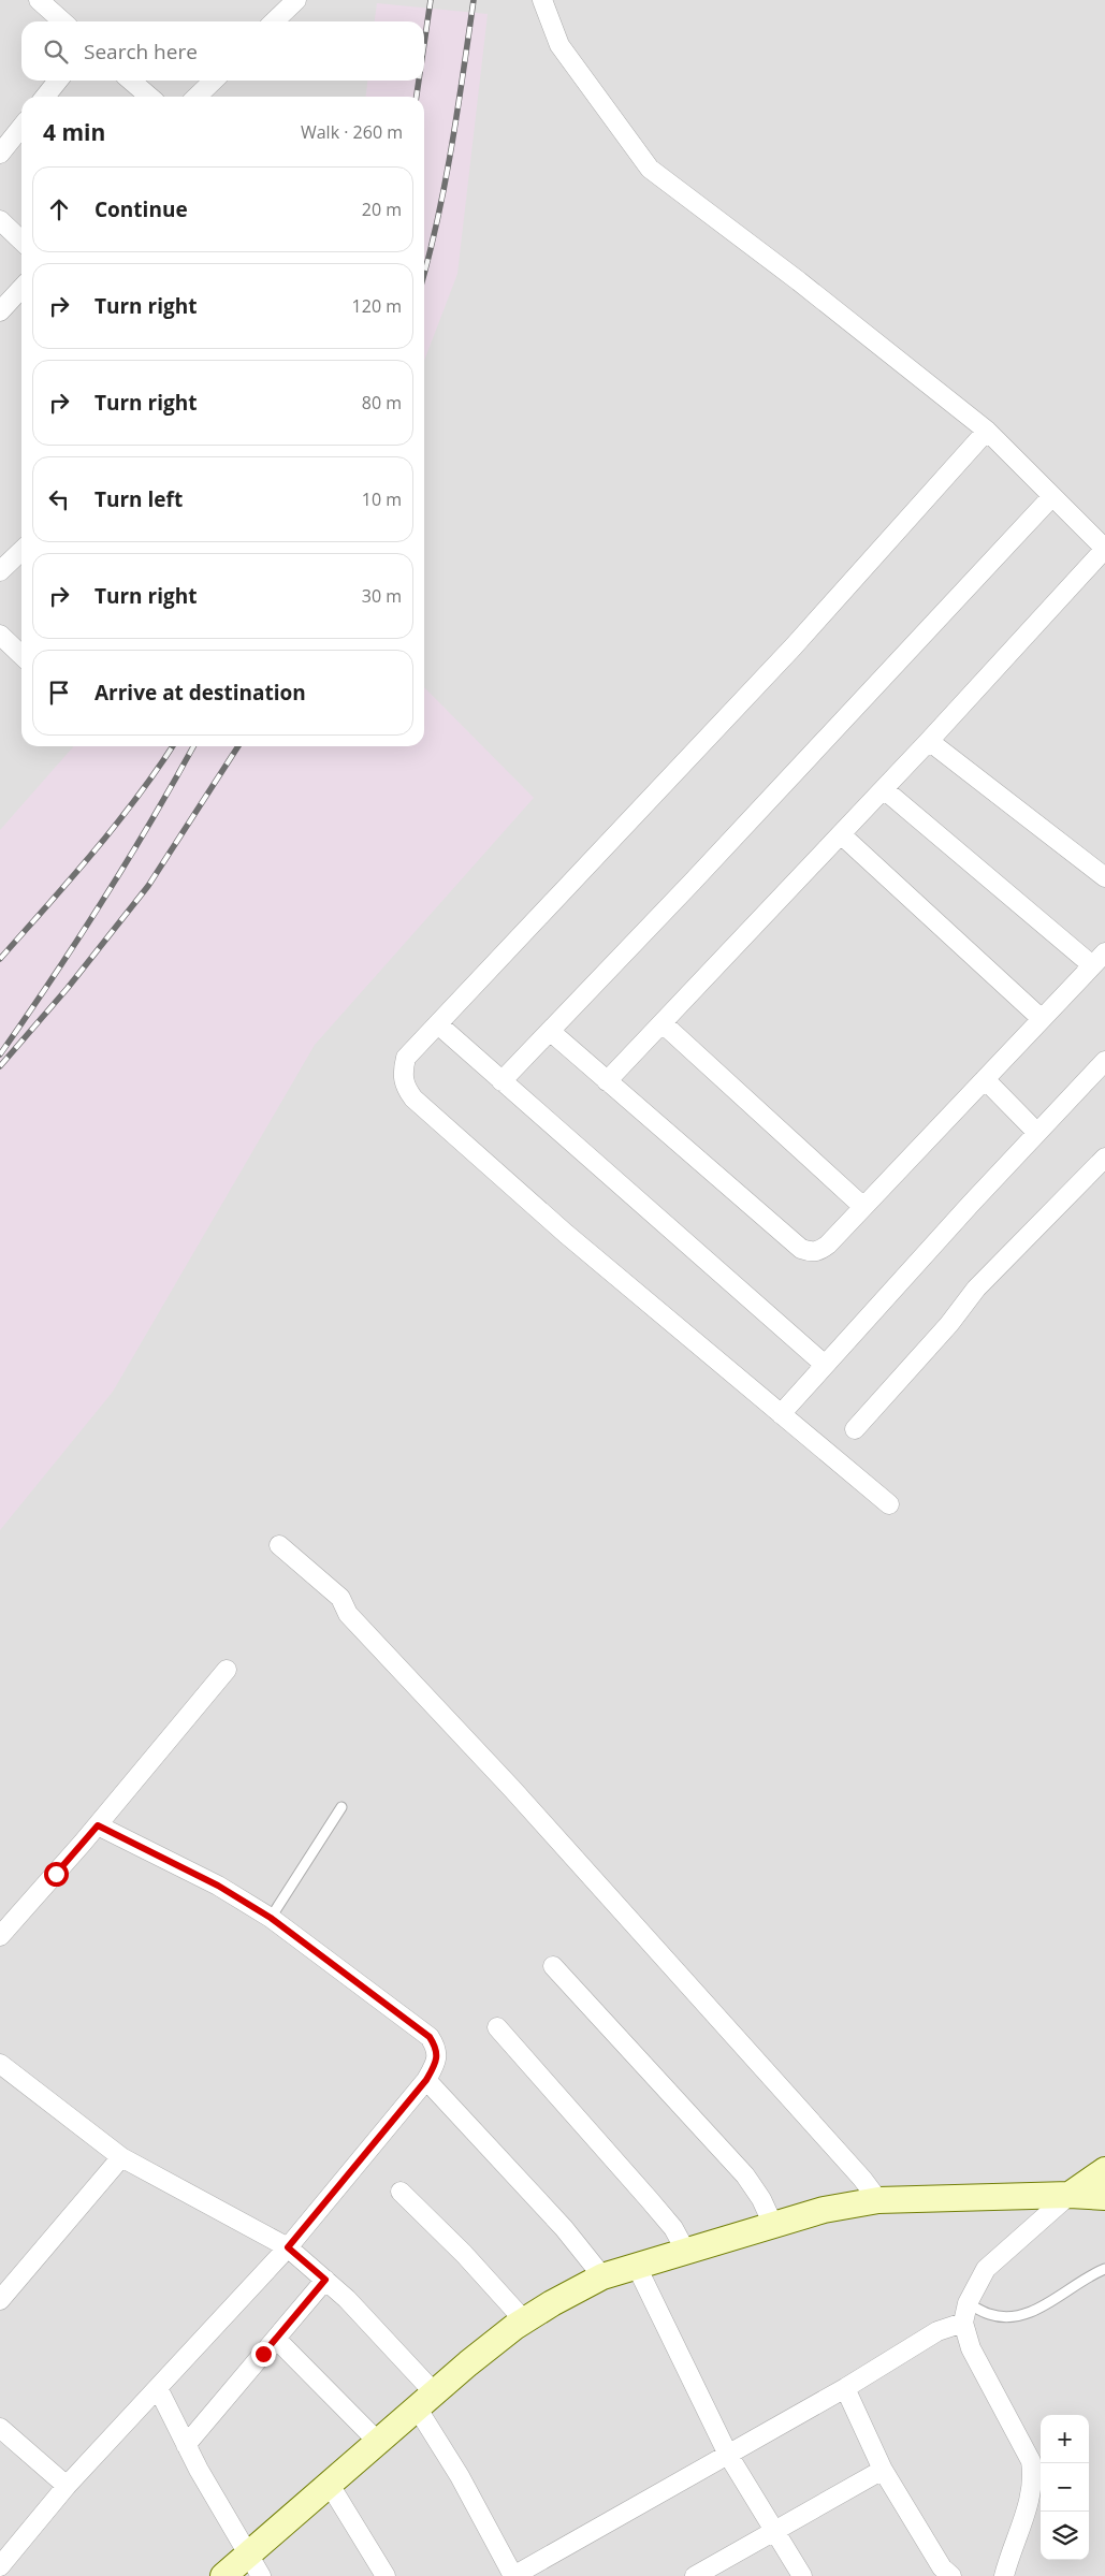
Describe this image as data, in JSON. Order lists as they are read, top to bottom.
{
  "page": {
    "search": "Search here",
    "heading": ["4 min", "Walk · 260 m"],
    "list": [
      ["Continue", "20 m"],
      ["Turn right", "120 m"],
      ["Turn right", "80 m"],
      ["Turn left", "10 m"],
      ["Turn right", "30 m"],
      "Arrive at destination"
    ],
    "map_buttons": ["+", "−"]
  }
}
